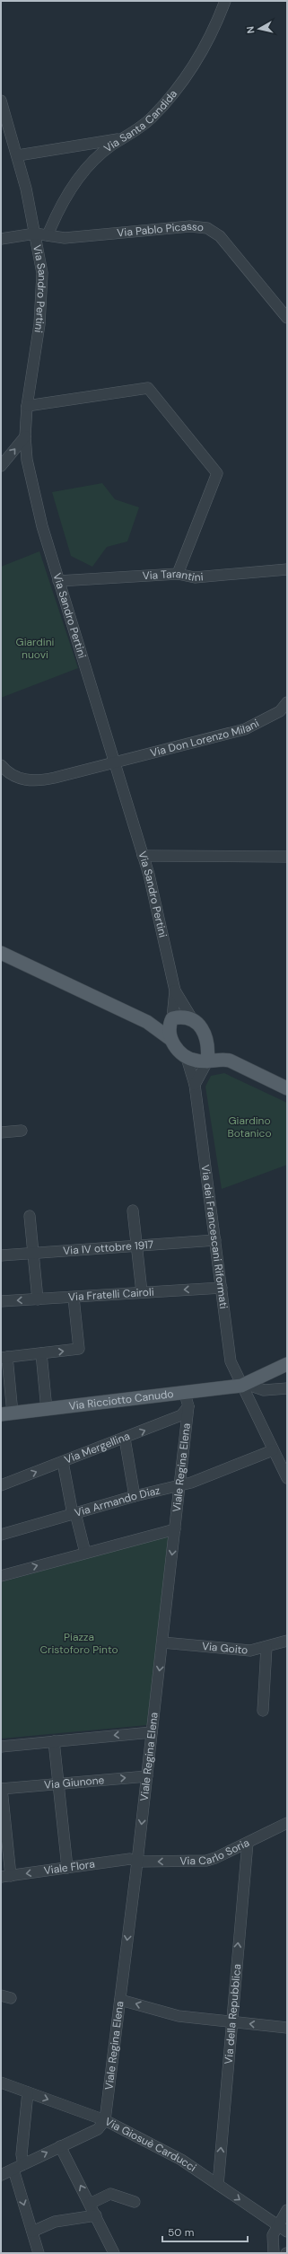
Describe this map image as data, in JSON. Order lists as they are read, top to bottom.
{
  "streets": {
    "main road": ["Via Ricciotto Canudo"],
    "street": [
      "Via Santa Candida",
      "Via Pablo Picasso",
      "Via Sandro Pertini",
      "Via Tarantini",
      "Via Don Lorenzo Milani",
      "Via dei Francescani Riformati",
      "Via IV ottobre 1917",
      "Via Fratelli Cairoli",
      "Via Mergellina",
      "Viale Regina Elena",
      "Via Armando Diaz",
      "Via Goito",
      "Via Giunone",
      "Via Carlo Soria",
      "Viale Flora",
      "Via della Repubblica",
      "Via Giosuè Carducci"
    ]
  },
  "crossings": [
    ["Via Santa Candida", "Via Pablo Picasso"],
    ["Via Pablo Picasso", "Via Sandro Pertini"],
    ["Via Sandro Pertini", "Via Tarantini"],
    ["Via Sandro Pertini", "Via Don Lorenzo Milani"],
    ["Via dei Francescani Riformati", "Via IV ottobre 1917"],
    ["Via dei Francescani Riformati", "Via Fratelli Cairoli"],
    ["Via dei Francescani Riformati", "Via Ricciotto Canudo"],
    ["Via dei Francescani Riformati", "Via Armando Diaz"],
    ["Via Ricciotto Canudo", "Via Mergellina"],
    ["Via Ricciotto Canudo", "Viale Regina Elena"],
    ["Via Mergellina", "Viale Regina Elena"],
    ["Viale Regina Elena", "Via Armando Diaz"],
    ["Viale Regina Elena", "Via Goito"],
    ["Viale Regina Elena", "Via Giunone"],
    ["Viale Regina Elena", "Via Carlo Soria"],
    ["Viale Regina Elena", "Viale Flora"],
    ["Viale Regina Elena", "Via Giosuè Carducci"],
    ["Via Carlo Soria", "Viale Flora"],
    ["Via Carlo Soria", "Via della Repubblica"],
    ["Via della Repubblica", "Via Giosuè Carducci"]
  ],
  "one_way": [
    "Viale Regina Elena",
    "Via Carlo Soria",
    "Viale Flora",
    "Via della Repubblica",
    "Via Giosuè Carducci"
  ],
  "parks": ["Giardini nuovi", "Giardino Botanico", "Piazza Cristoforo Pinto"],
  "scale_bar": "50 m",
  "north": "left"
}
